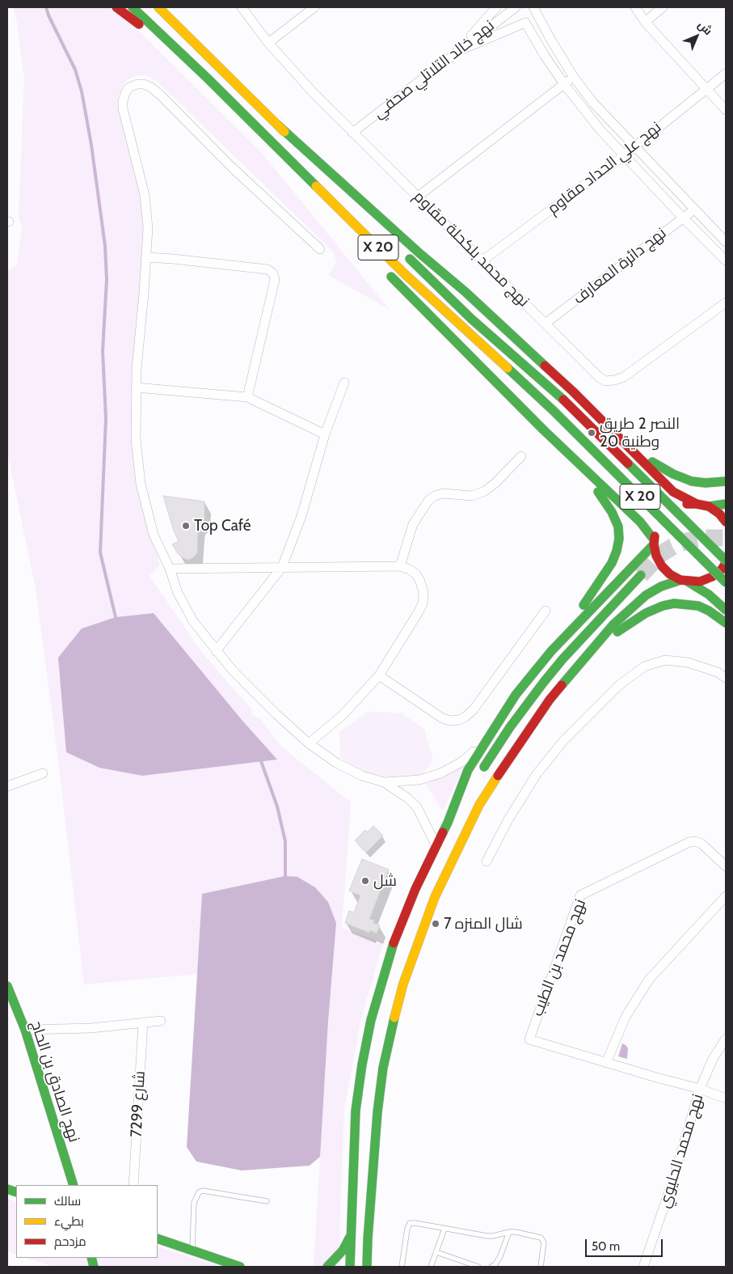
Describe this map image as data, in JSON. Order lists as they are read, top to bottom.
{
  "streets": {
    "main road": ["X 20", "نهج الصادق بن الحاج"],
    "street": [
      "نهج خالد التلاتلي صحفي",
      "نهج علي الحداد مقاوم",
      "نهج محمد بلكحلة مقاوم",
      "نهج دائرة المعارف",
      "نهج محمد بن الطيب",
      "شارع 7299",
      "نهج محمد الحليوي"
    ]
  },
  "crossings": [
    ["نهج خالد التلاتلي صحفي", "نهج محمد بلكحلة مقاوم"],
    ["نهج علي الحداد مقاوم", "نهج محمد بلكحلة مقاوم"],
    ["نهج محمد بلكحلة مقاوم", "نهج دائرة المعارف"]
  ],
  "places": [
    "النصر 2 طريق وطنية 20",
    "Top Café",
    "شل",
    "شال المنزه 7"
  ],
  "legend": ["سالك", "بطيء", "مزدحم"],
  "scale_bar": "50 m",
  "north": "top right"
}
